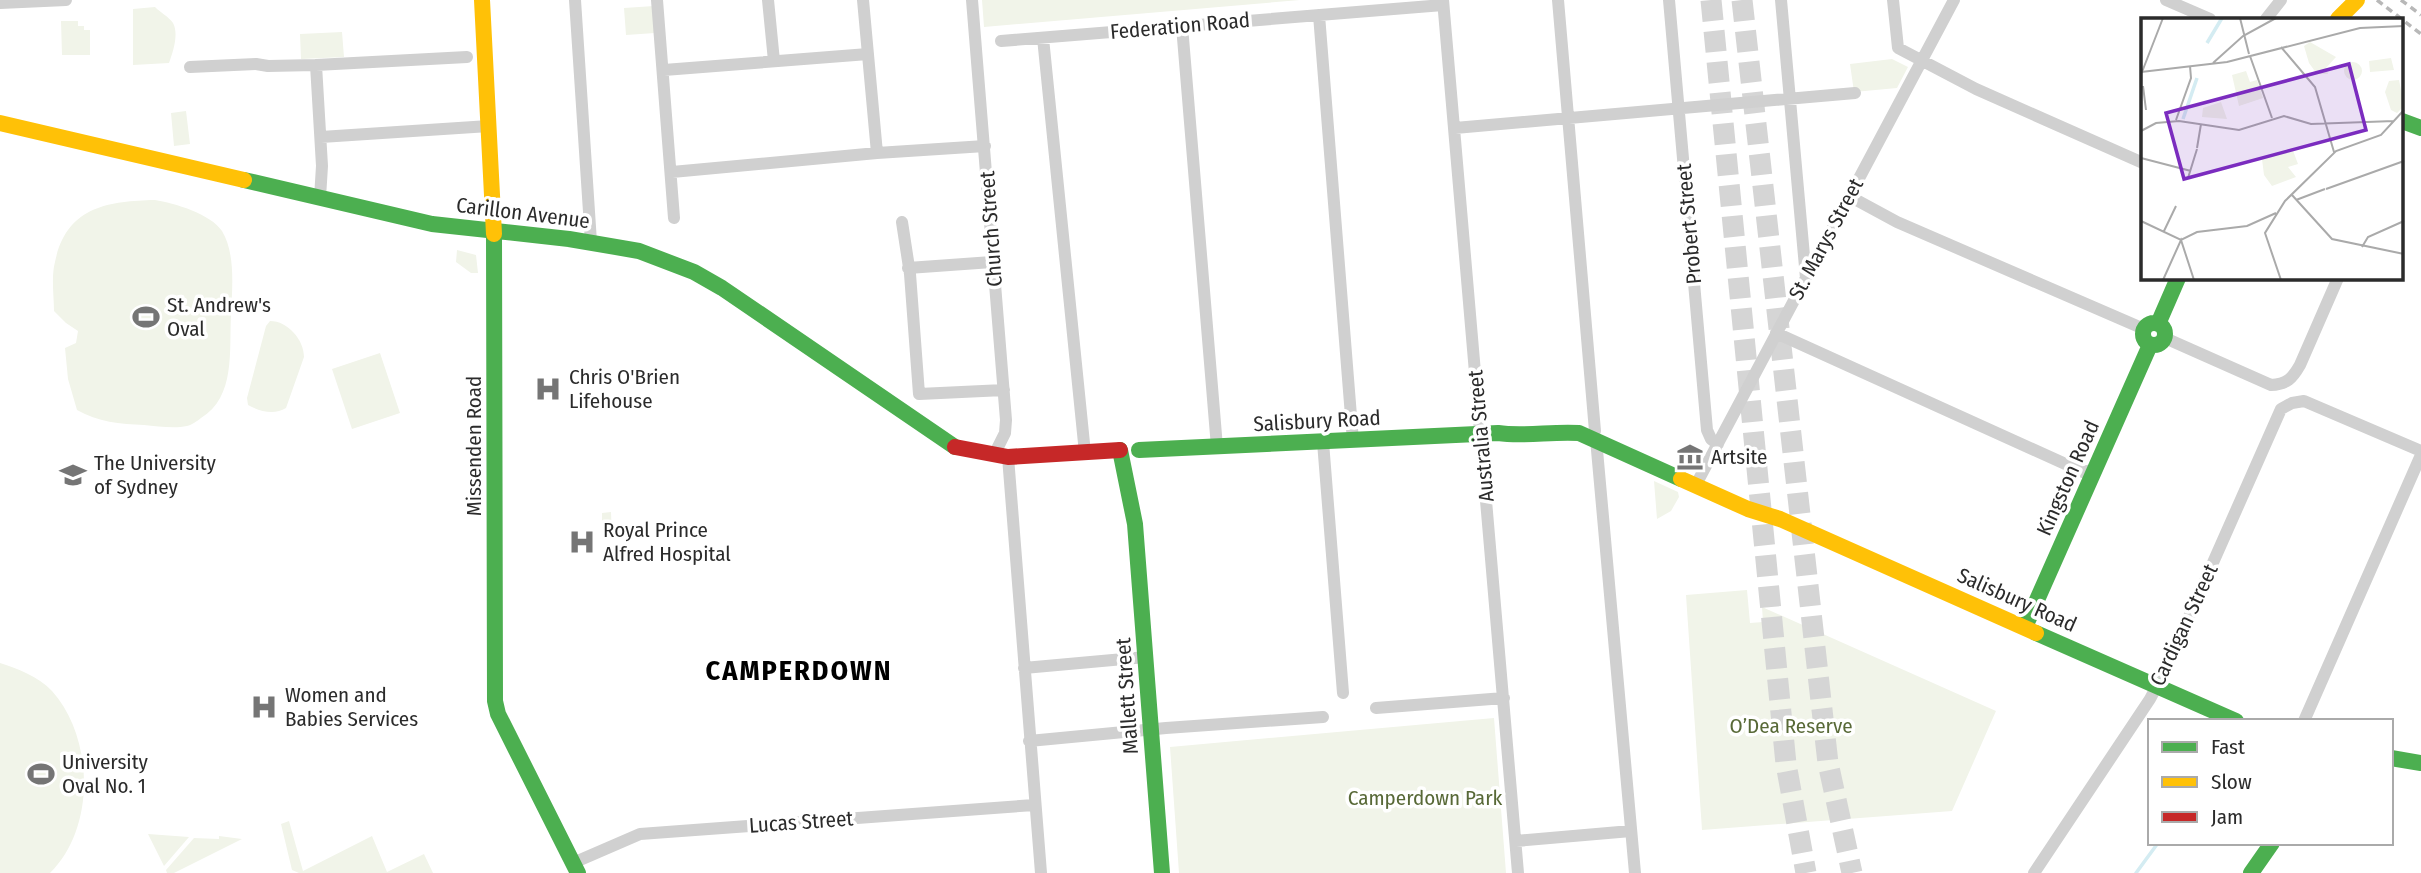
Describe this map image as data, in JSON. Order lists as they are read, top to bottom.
{
  "streets": {
    "main road": [
      "Carillon Avenue",
      "Salisbury Road",
      "Missenden Road",
      "Kingston Road",
      "Mallett Street"
    ],
    "street": [
      "Federation Road",
      "Probert Street",
      "Church Street",
      "St. Marys Street",
      "Australia Street",
      "Cardigan Street",
      "Lucas Street"
    ]
  },
  "crossings": [
    ["Federation Road", "Australia Street"],
    ["Carillon Avenue", "Church Street"],
    ["Carillon Avenue", "Salisbury Road"],
    ["Carillon Avenue", "Missenden Road"],
    ["Probert Street", "St. Marys Street"],
    ["Church Street", "Salisbury Road"],
    ["Church Street", "Lucas Street"],
    ["St. Marys Street", "Salisbury Road"],
    ["Salisbury Road", "Australia Street"],
    ["Salisbury Road", "Kingston Road"],
    ["Salisbury Road", "Cardigan Street"],
    ["Salisbury Road", "Mallett Street"],
    ["Missenden Road", "Lucas Street"]
  ],
  "districts": ["CAMPERDOWN"],
  "parks": ["O’Dea Reserve", "Camperdown Park"],
  "places": {
    "sports": ["St. Andrew's Oval", "University Oval No. 1"],
    "hospital": ["Chris O'Brien Lifehouse", "Royal Prince Alfred Hospital", "Women and Babies Services"],
    "museum": ["Artsite"],
    "school or university": ["The University of Sydney"]
  },
  "legend": ["Fast", "Slow", "Jam"]
}
